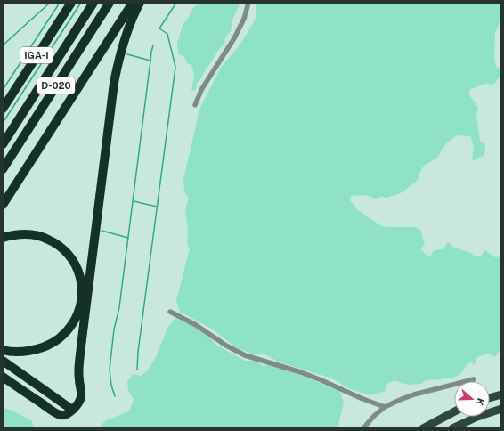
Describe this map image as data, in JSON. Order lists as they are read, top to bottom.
{
  "streets": {
    "highway": ["IGA-1", "D-020"]
  },
  "north": "right"
}
